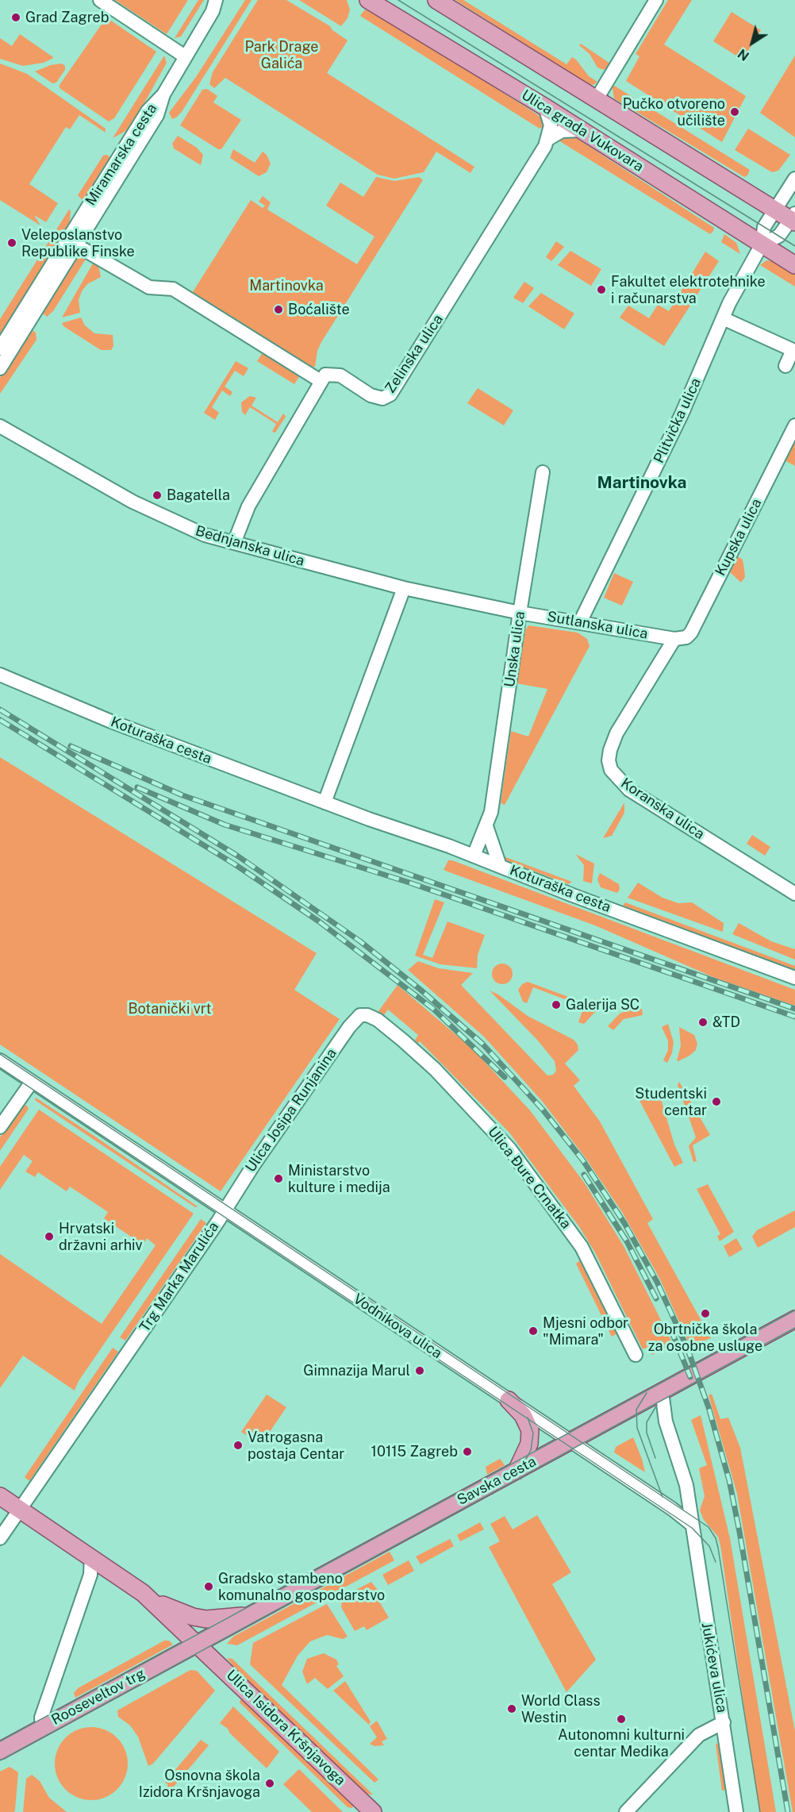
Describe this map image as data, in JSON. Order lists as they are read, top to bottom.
{
  "streets": {
    "main road": [
      "Ulica grada Vukovara",
      "Savska cesta",
      "Rooseveltov trg",
      "Ulica Isidora Kršnjavoga"
    ],
    "street": [
      "Miramarska cesta",
      "Zelinska ulica",
      "Plitvička ulica",
      "Kupska ulica",
      "Bednjanska ulica",
      "Sutlanska ulica",
      "Unska ulica",
      "Koturaška cesta",
      "Koranska ulica",
      "Ulica Josipa Runjanina",
      "Ulica Đure Crnatka",
      "Trg Marka Marulića",
      "Vodnikova ulica",
      "Jukićeva ulica"
    ]
  },
  "crossings": [
    ["Ulica grada Vukovara", "Plitvička ulica"],
    ["Plitvička ulica", "Sutlanska ulica"],
    ["Kupska ulica", "Sutlanska ulica"],
    ["Kupska ulica", "Koranska ulica"],
    ["Bednjanska ulica", "Sutlanska ulica"],
    ["Bednjanska ulica", "Unska ulica"],
    ["Sutlanska ulica", "Unska ulica"],
    ["Sutlanska ulica", "Koranska ulica"],
    ["Unska ulica", "Koturaška cesta"],
    ["Ulica Josipa Runjanina", "Ulica Đure Crnatka"],
    ["Ulica Josipa Runjanina", "Trg Marka Marulića"],
    ["Ulica Josipa Runjanina", "Vodnikova ulica"],
    ["Trg Marka Marulića", "Vodnikova ulica"],
    ["Vodnikova ulica", "Savska cesta"],
    ["Savska cesta", "Jukićeva ulica"],
    ["Savska cesta", "Rooseveltov trg"],
    ["Savska cesta", "Ulica Isidora Kršnjavoga"],
    ["Rooseveltov trg", "Ulica Isidora Kršnjavoga"]
  ],
  "districts": ["Martinovka"],
  "parks": ["Park Drage Galića", "Martinovka", "Botanički vrt"],
  "places": [
    "Grad Zagreb",
    "Pučko otvoreno učilište",
    "Veleposlanstvo Republike Finske",
    "Fakultet elektrotehnike i računarstva",
    "Boćalište",
    "Bagatella",
    "Galerija SC",
    "&TD",
    "Studentski centar",
    "Ministarstvo kulture i medija",
    "Hrvatski državni arhiv",
    "Obrtnička škola za osobne usluge",
    "Mjesni odbor \"Mimara\"",
    "Gimnazija Marul",
    "Vatrogasna postaja Centar",
    "10115 Zagreb",
    "Gradsko stambeno komunalno gospodarstvo",
    "World Class Westin",
    "Autonomni kulturni centar Medika",
    "Osnovna škola Izidora Kršnjavoga"
  ],
  "north": "bottom left"
}
